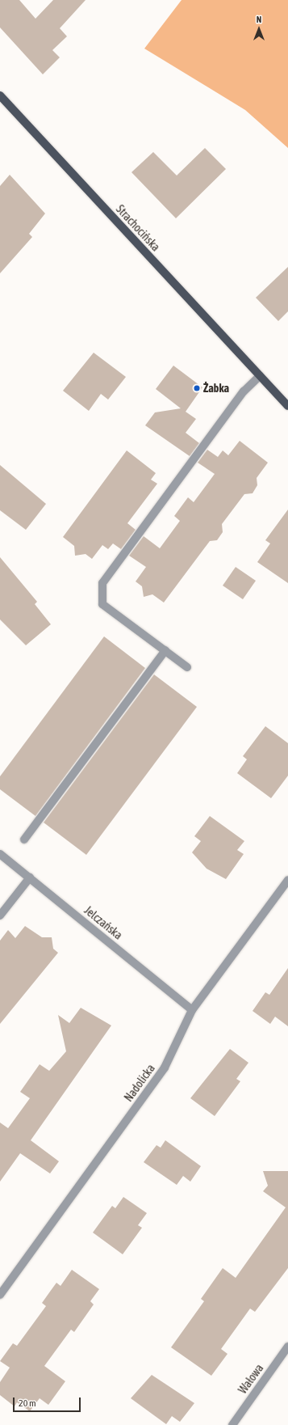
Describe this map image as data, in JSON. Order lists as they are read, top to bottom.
{
  "streets": {
    "main road": ["Strachocińska"],
    "street": ["Jelczańska", "Nadolicka", "Wałowa"]
  },
  "crossings": [
    ["Jelczańska", "Nadolicka"]
  ],
  "places": ["Żabka"],
  "scale_bar": "20 m",
  "north": "top"
}
